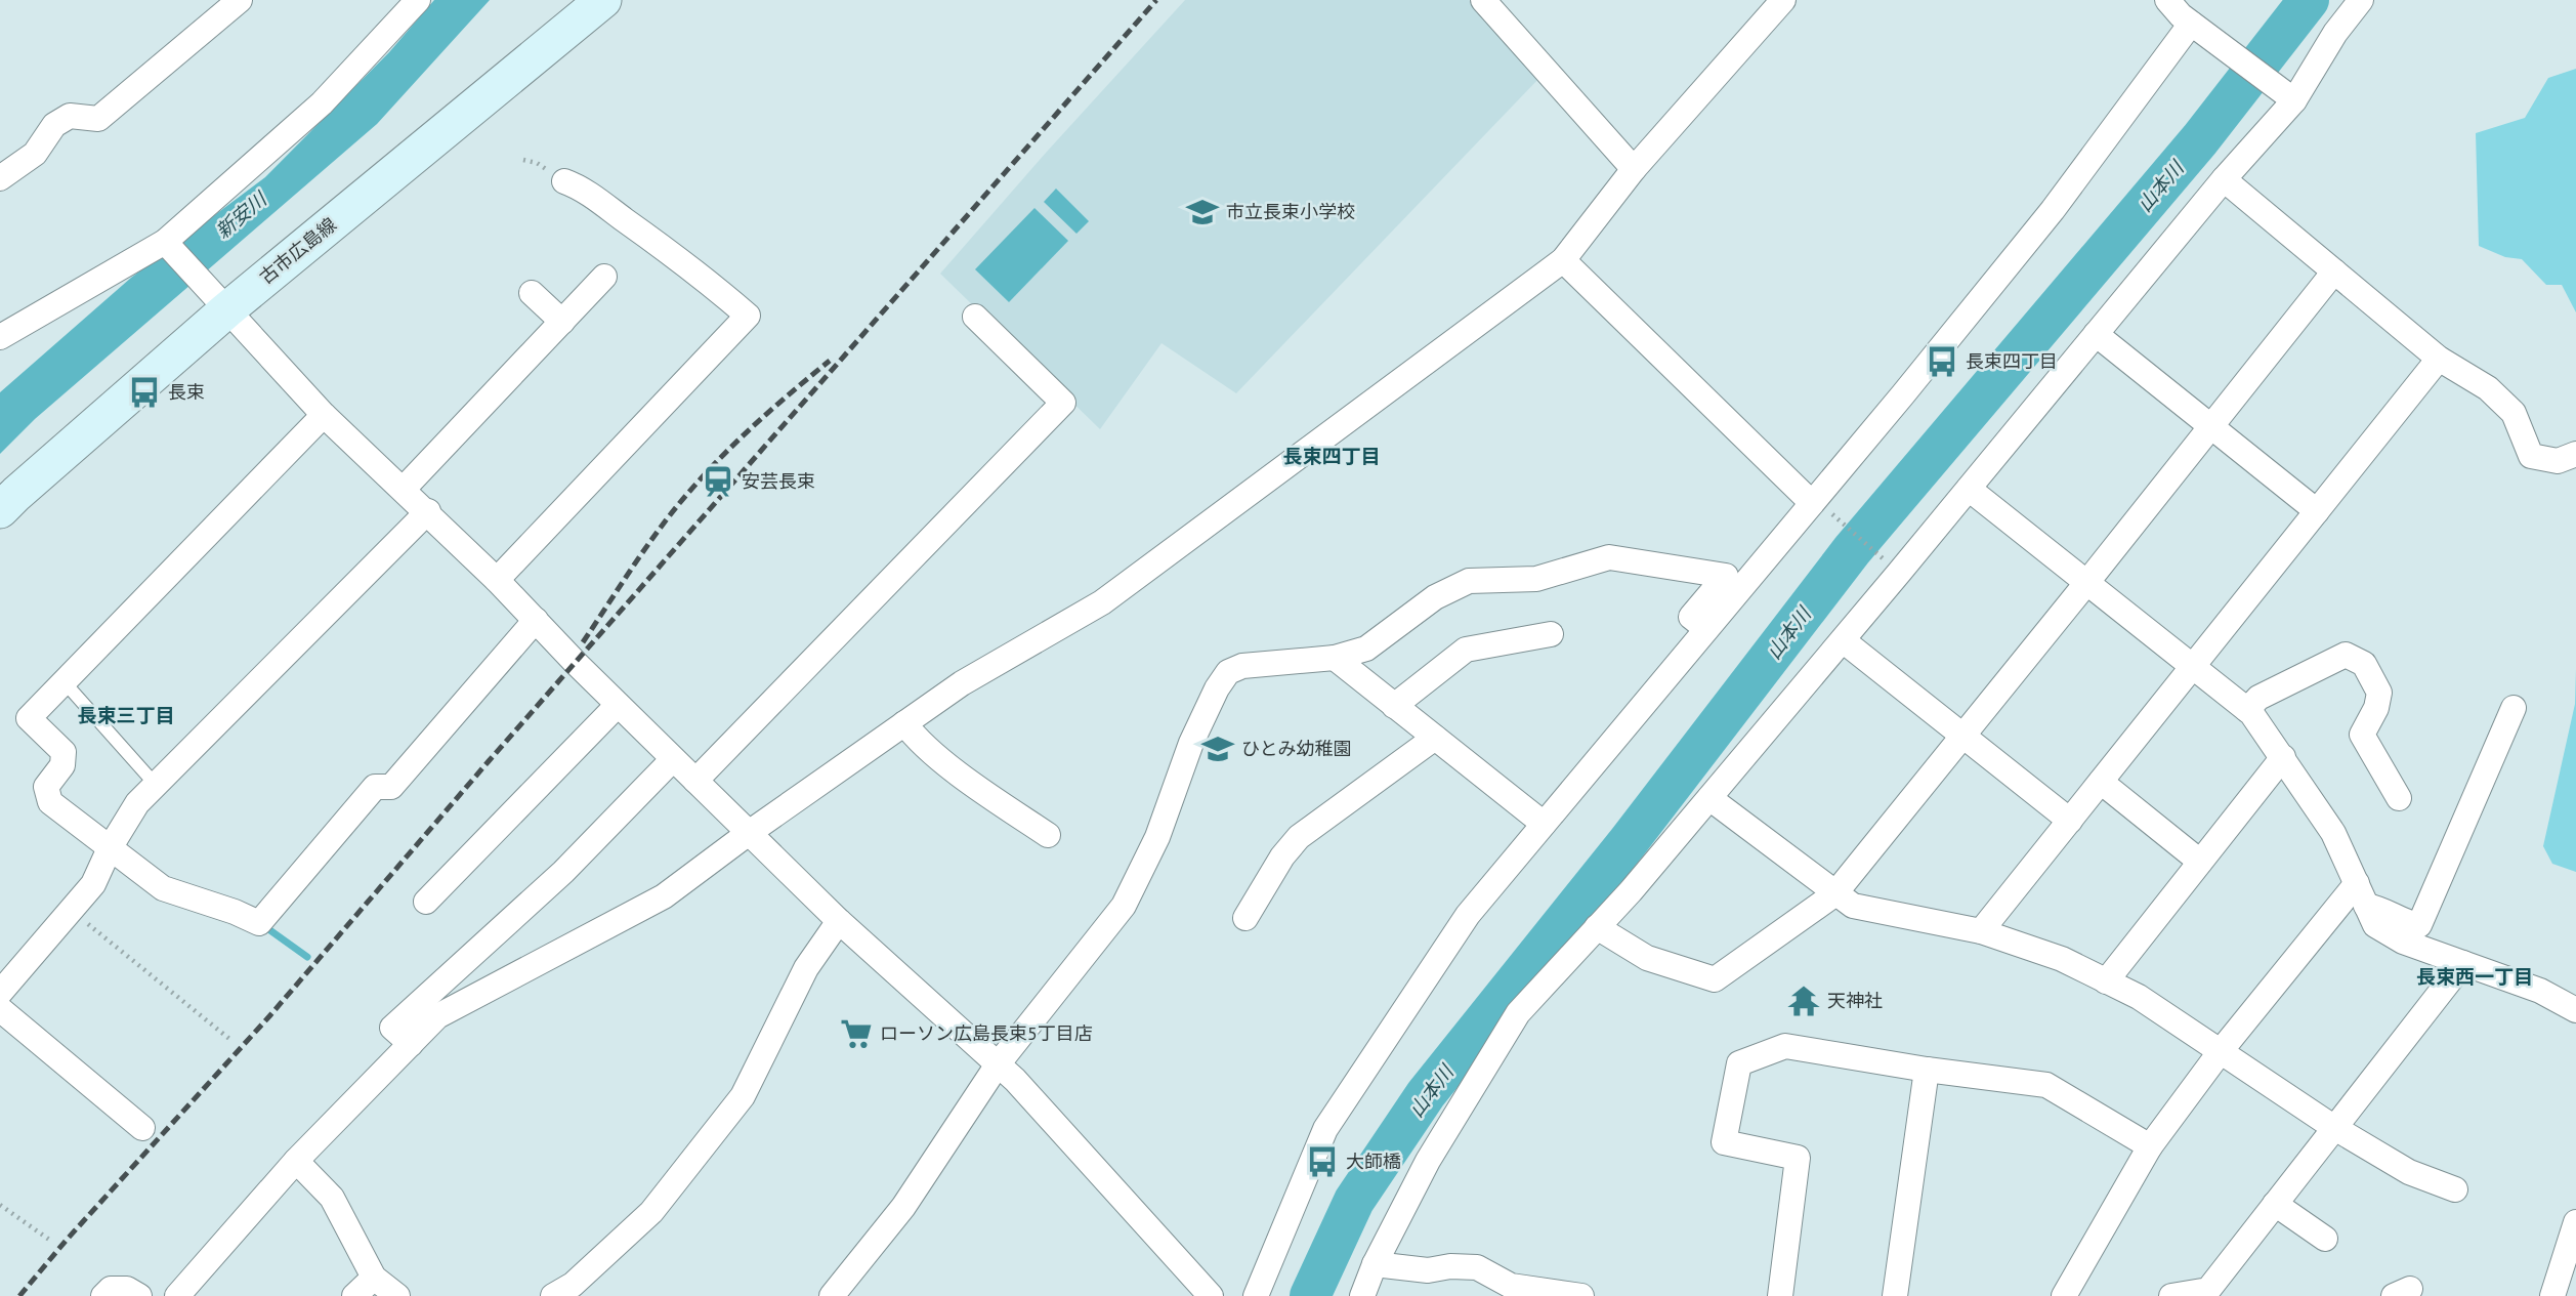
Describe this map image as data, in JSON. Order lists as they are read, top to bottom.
{
  "streets": {
    "main road": ["古市広島線"]
  },
  "districts": ["長束四丁目", "長束三丁目", "長束西一丁目"],
  "water": ["山本川", "新安川"],
  "places": {
    "school or university": ["市立長束小学校", "ひとみ幼稚園"],
    "bus stop": ["長束四丁目", "長束", "大師橋"],
    "station": ["安芸長束"],
    "temple": ["天神社"],
    "supermarket": ["ローソン広島長束5丁目店"]
  }
}
